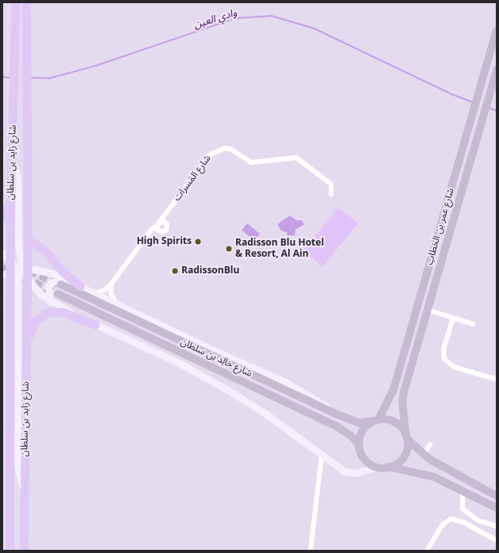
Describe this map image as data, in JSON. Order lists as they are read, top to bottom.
{
  "streets": {
    "highway": ["شارع زايد بن سلطان"],
    "main road": ["شارع عمر بن الخطاب", "شارع خالِد بن سلطان"],
    "street": ["شارع المَسرات"]
  },
  "crossings": [
    ["شارع عمر بن الخطاب", "شارع خالِد بن سلطان"]
  ],
  "water": ["وادي العين"],
  "places": ["High Spirits", "Radisson Blu Hotel & Resort, Al Ain", "RadissonBlu"]
}
